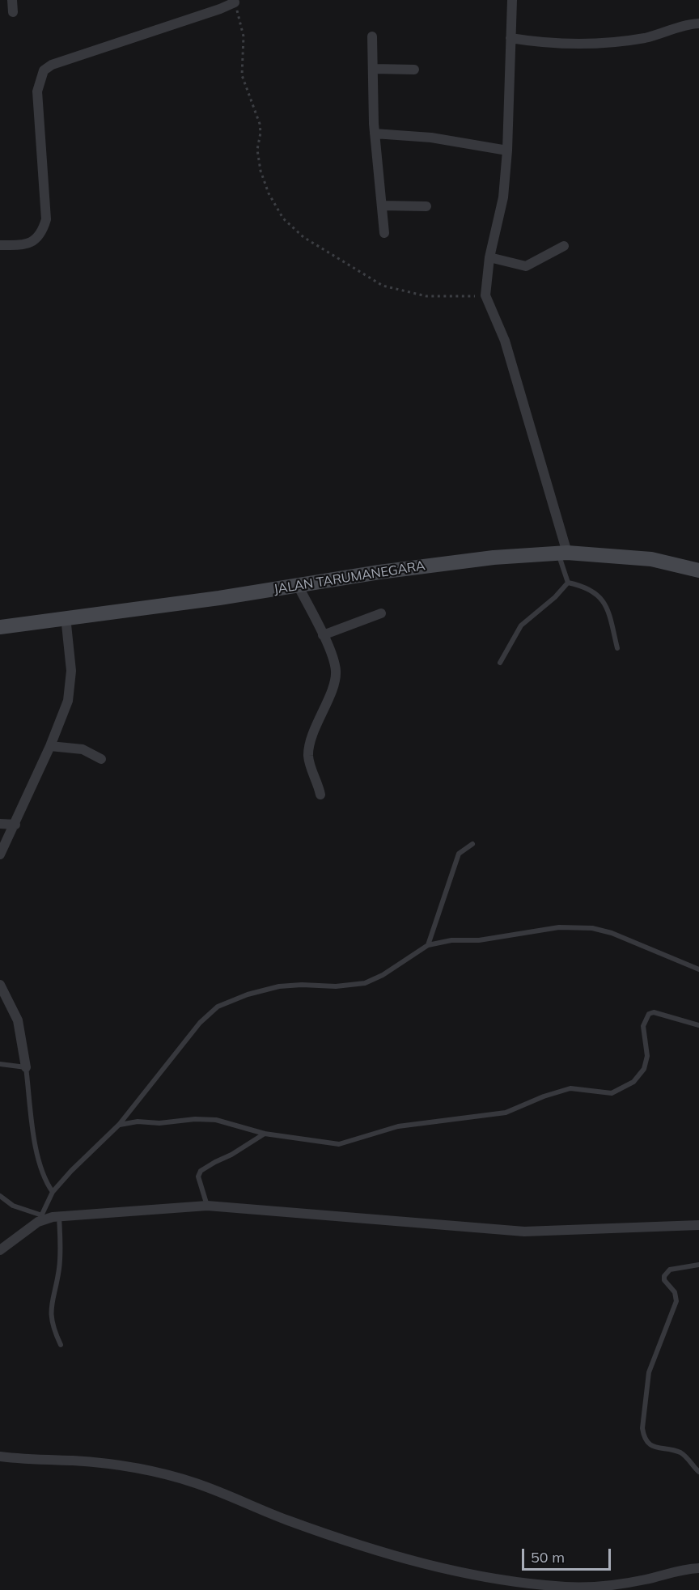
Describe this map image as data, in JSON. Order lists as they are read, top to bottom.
{
  "streets": {
    "street": ["JALAN TARUMANEGARA"]
  },
  "scale_bar": "50 m"
}
